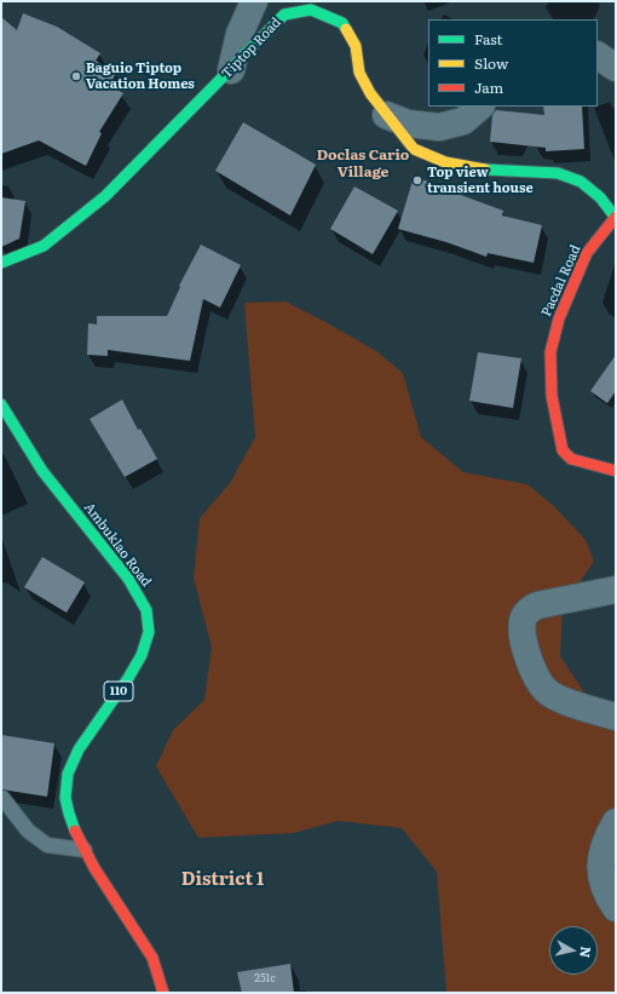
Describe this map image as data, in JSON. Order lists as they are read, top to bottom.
{
  "streets": {
    "street": [
      "Tiptop Road",
      "Pacdal Road",
      "Ambuklao Road",
      "110"
    ]
  },
  "crossings": [
    ["Tiptop Road", "Pacdal Road"]
  ],
  "districts": ["Doclas Cario Village", "District 1"],
  "places": ["Baguio Tiptop Vacation Homes", "Top view transient house"],
  "house_numbers": ["251c"],
  "legend": ["Fast", "Slow", "Jam"],
  "north": "right"
}
